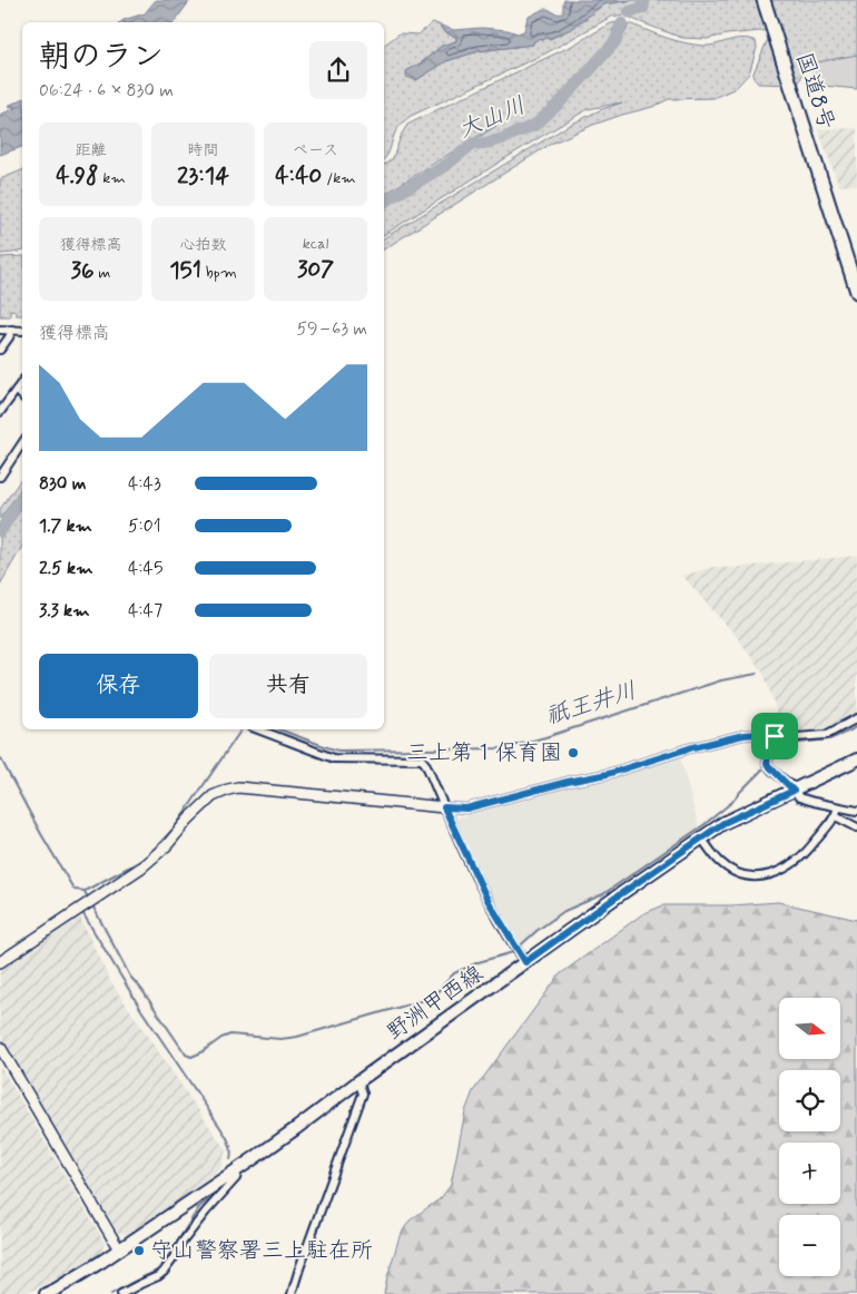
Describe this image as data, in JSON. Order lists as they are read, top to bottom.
{
  "streets": {
    "highway": ["国道8号"],
    "main road": ["野洲甲西線"]
  },
  "water": ["大山川", "祇王井川"],
  "places": ["三上第１保育園", "守山警察署三上駐在所"],
  "north": "right",
  "page": {
    "heading": ["朝のラン", "06:24 · 6 × 830 m"],
    "stats": [
      ["距離", "4.98 km"],
      ["時間", "23:14"],
      ["ペース", "4:40 /km"],
      ["獲得標高", "36 m"],
      ["心拍数", "151 bpm"],
      ["kcal", "307"]
    ],
    "chart": ["獲得標高", "59–63 m"],
    "list": [
      {
        "name": "830 m",
        "note": "4:43"
      },
      {
        "name": "1.7 km",
        "note": "5:01"
      },
      {
        "name": "2.5 km",
        "note": "4:45"
      },
      {
        "name": "3.3 km",
        "note": "4:47"
      }
    ],
    "buttons": ["保存", "共有"],
    "map_buttons": ["+", "−"]
  }
}
